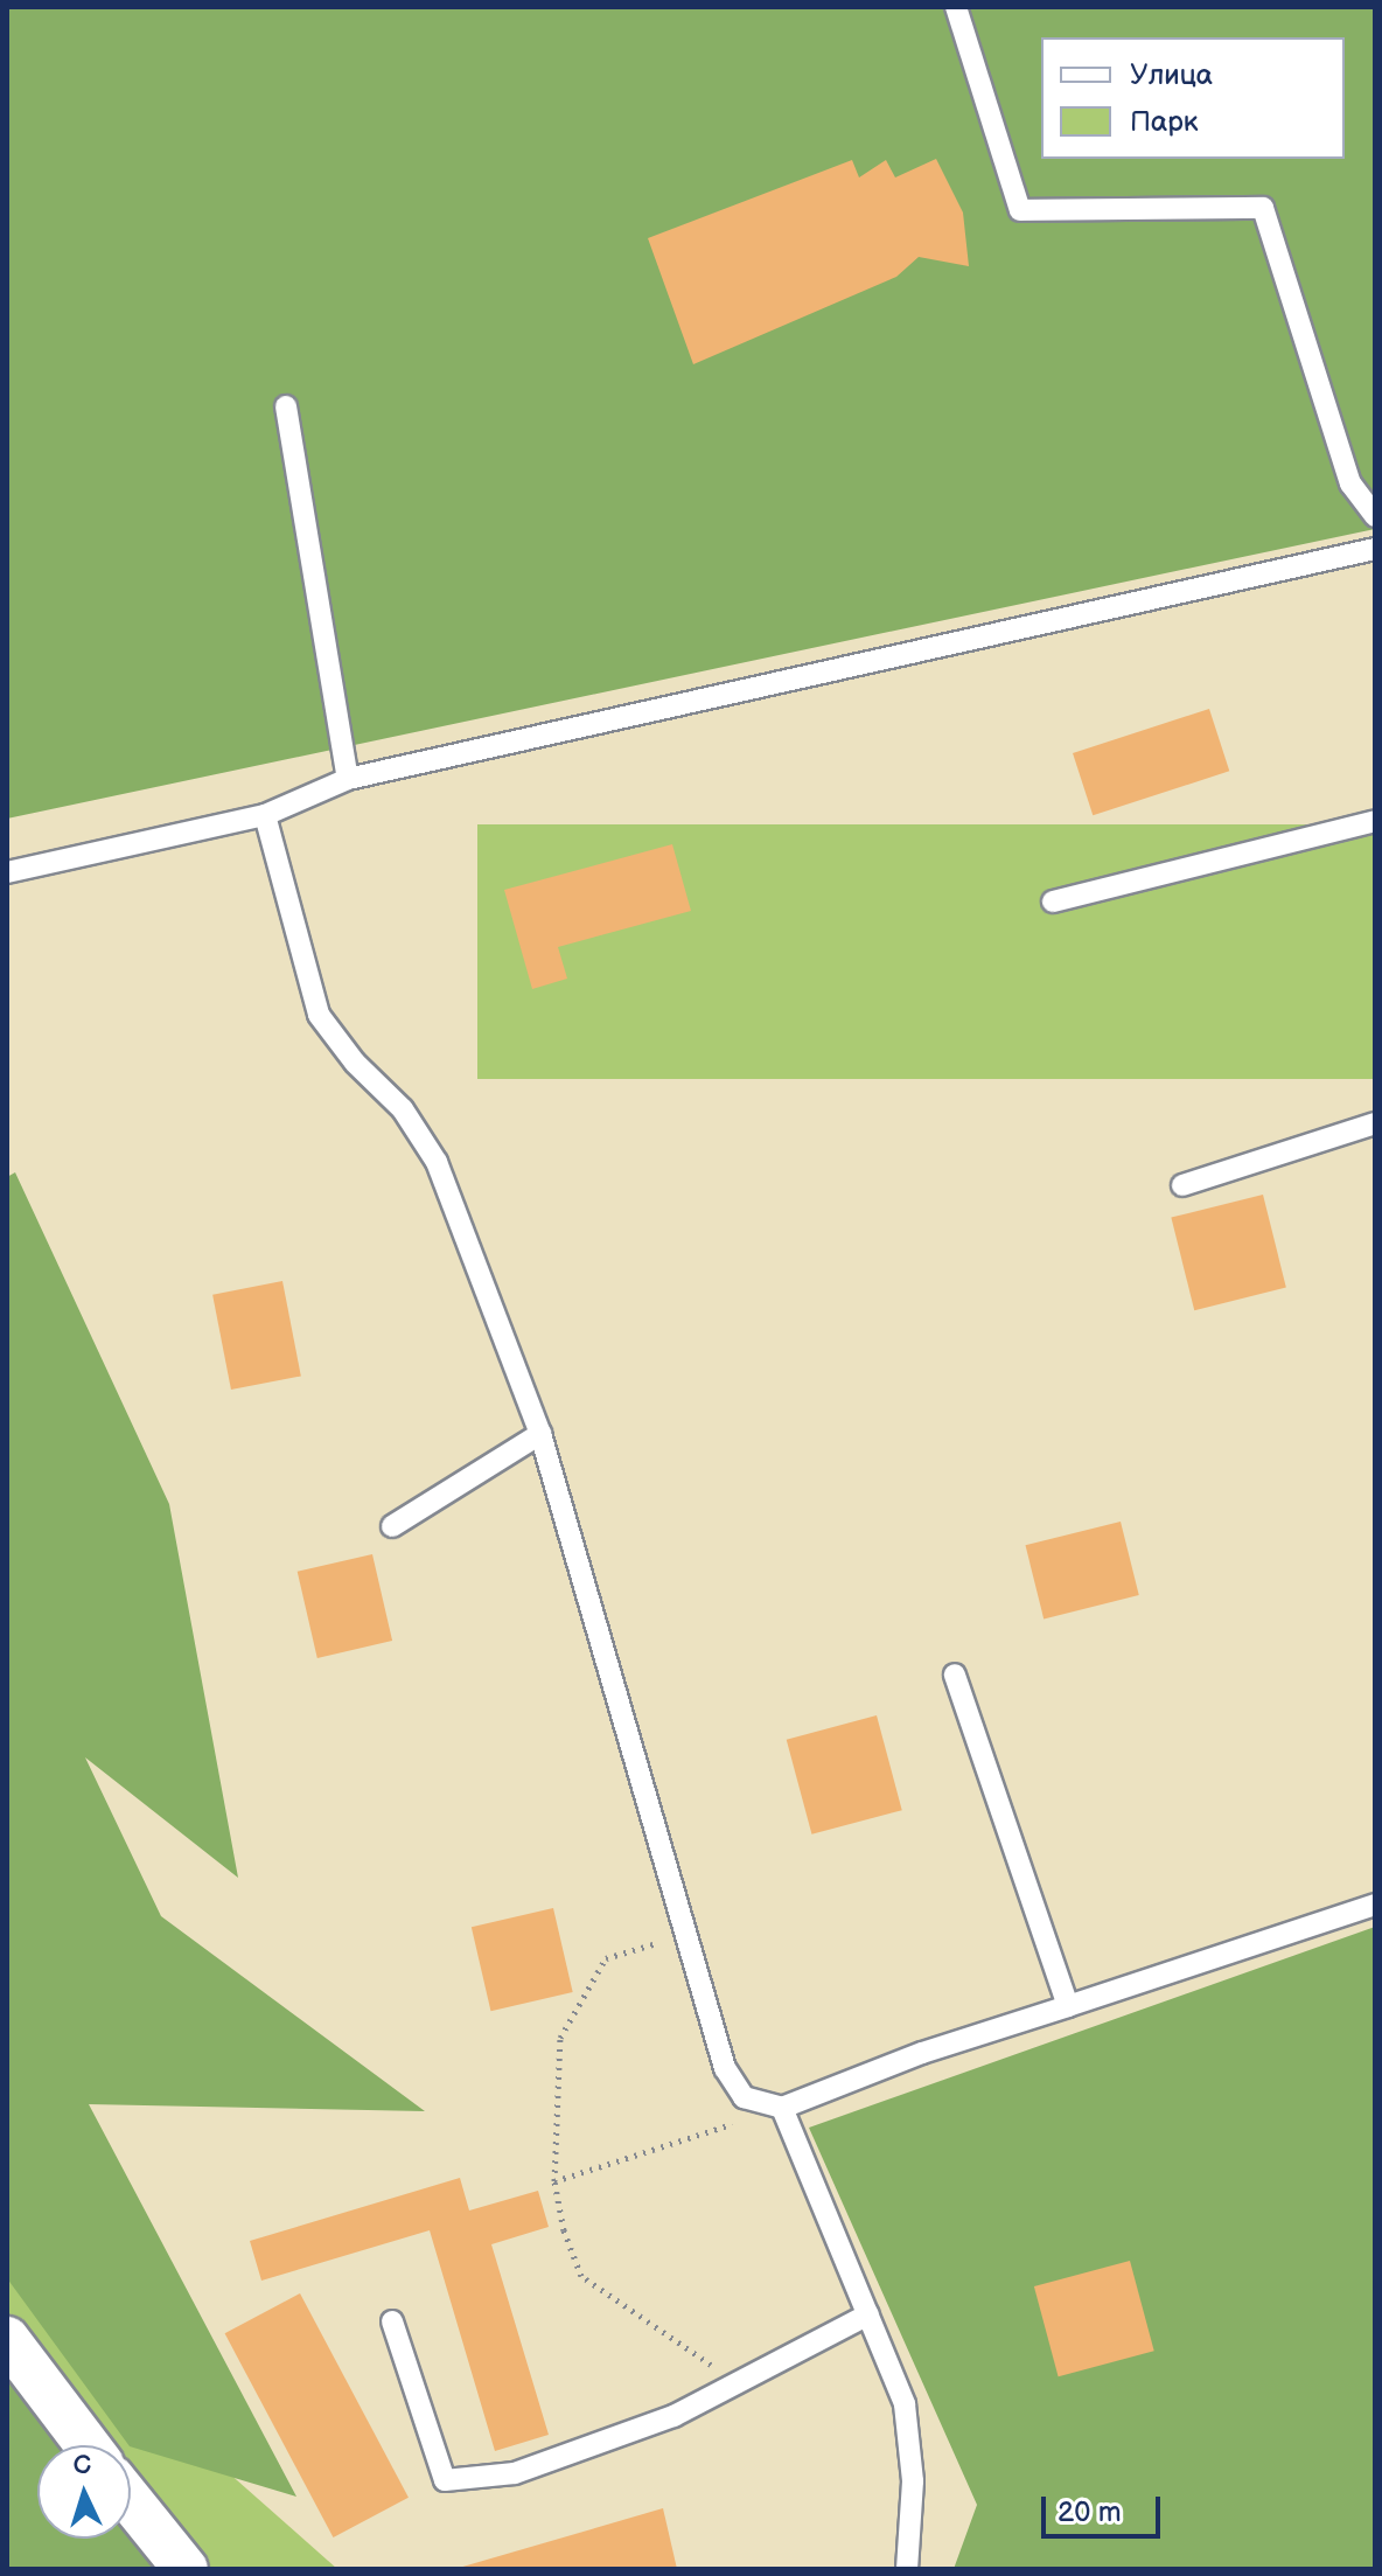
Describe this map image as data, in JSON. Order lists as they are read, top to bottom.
{
  "legend": ["Улица", "Парк"],
  "scale_bar": "20 m",
  "north": "top"
}
